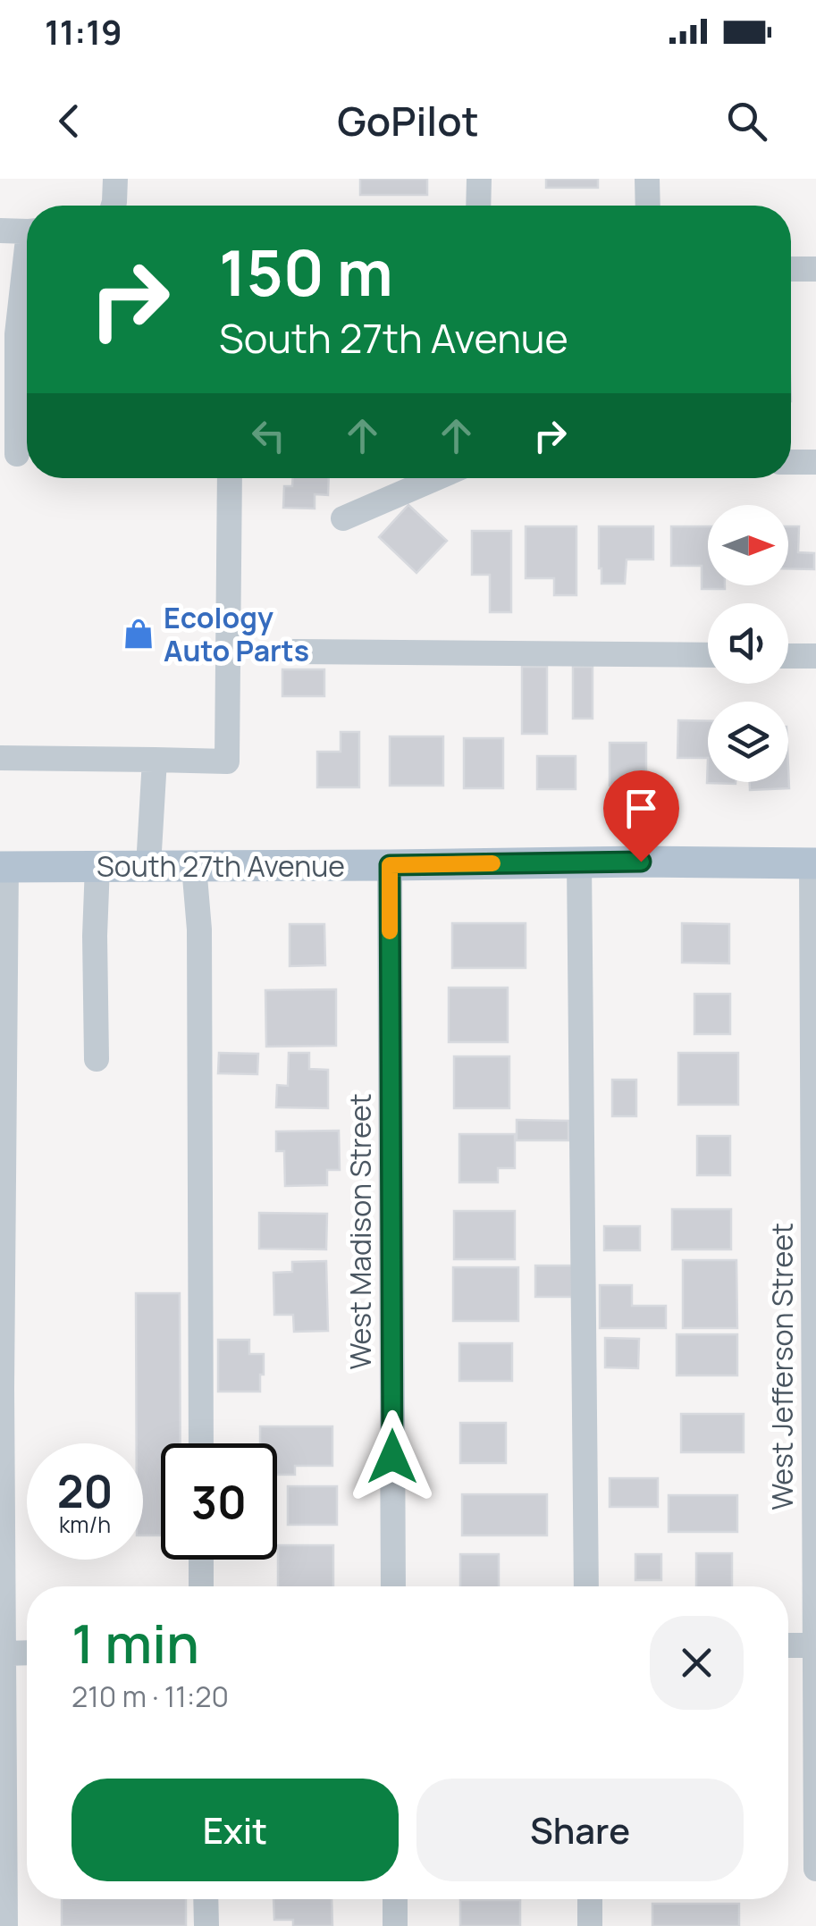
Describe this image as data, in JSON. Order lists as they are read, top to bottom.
{
  "streets": {
    "main road": ["South 27th Avenue"],
    "street": ["West Madison Street", "West Jefferson Street"]
  },
  "crossings": [
    ["South 27th Avenue", "West Madison Street"],
    ["South 27th Avenue", "West Jefferson Street"]
  ],
  "places": {
    "shop": ["Ecology Auto Parts"]
  },
  "north": "right",
  "page": {
    "status": "11:19",
    "header": "GoPilot",
    "turn": ["150 m", "South 27th Avenue"],
    "speed": "20 km/h",
    "limit": "30",
    "heading": ["1 min", "210 m · 11:20"],
    "buttons": ["Exit", "Share"]
  }
}
